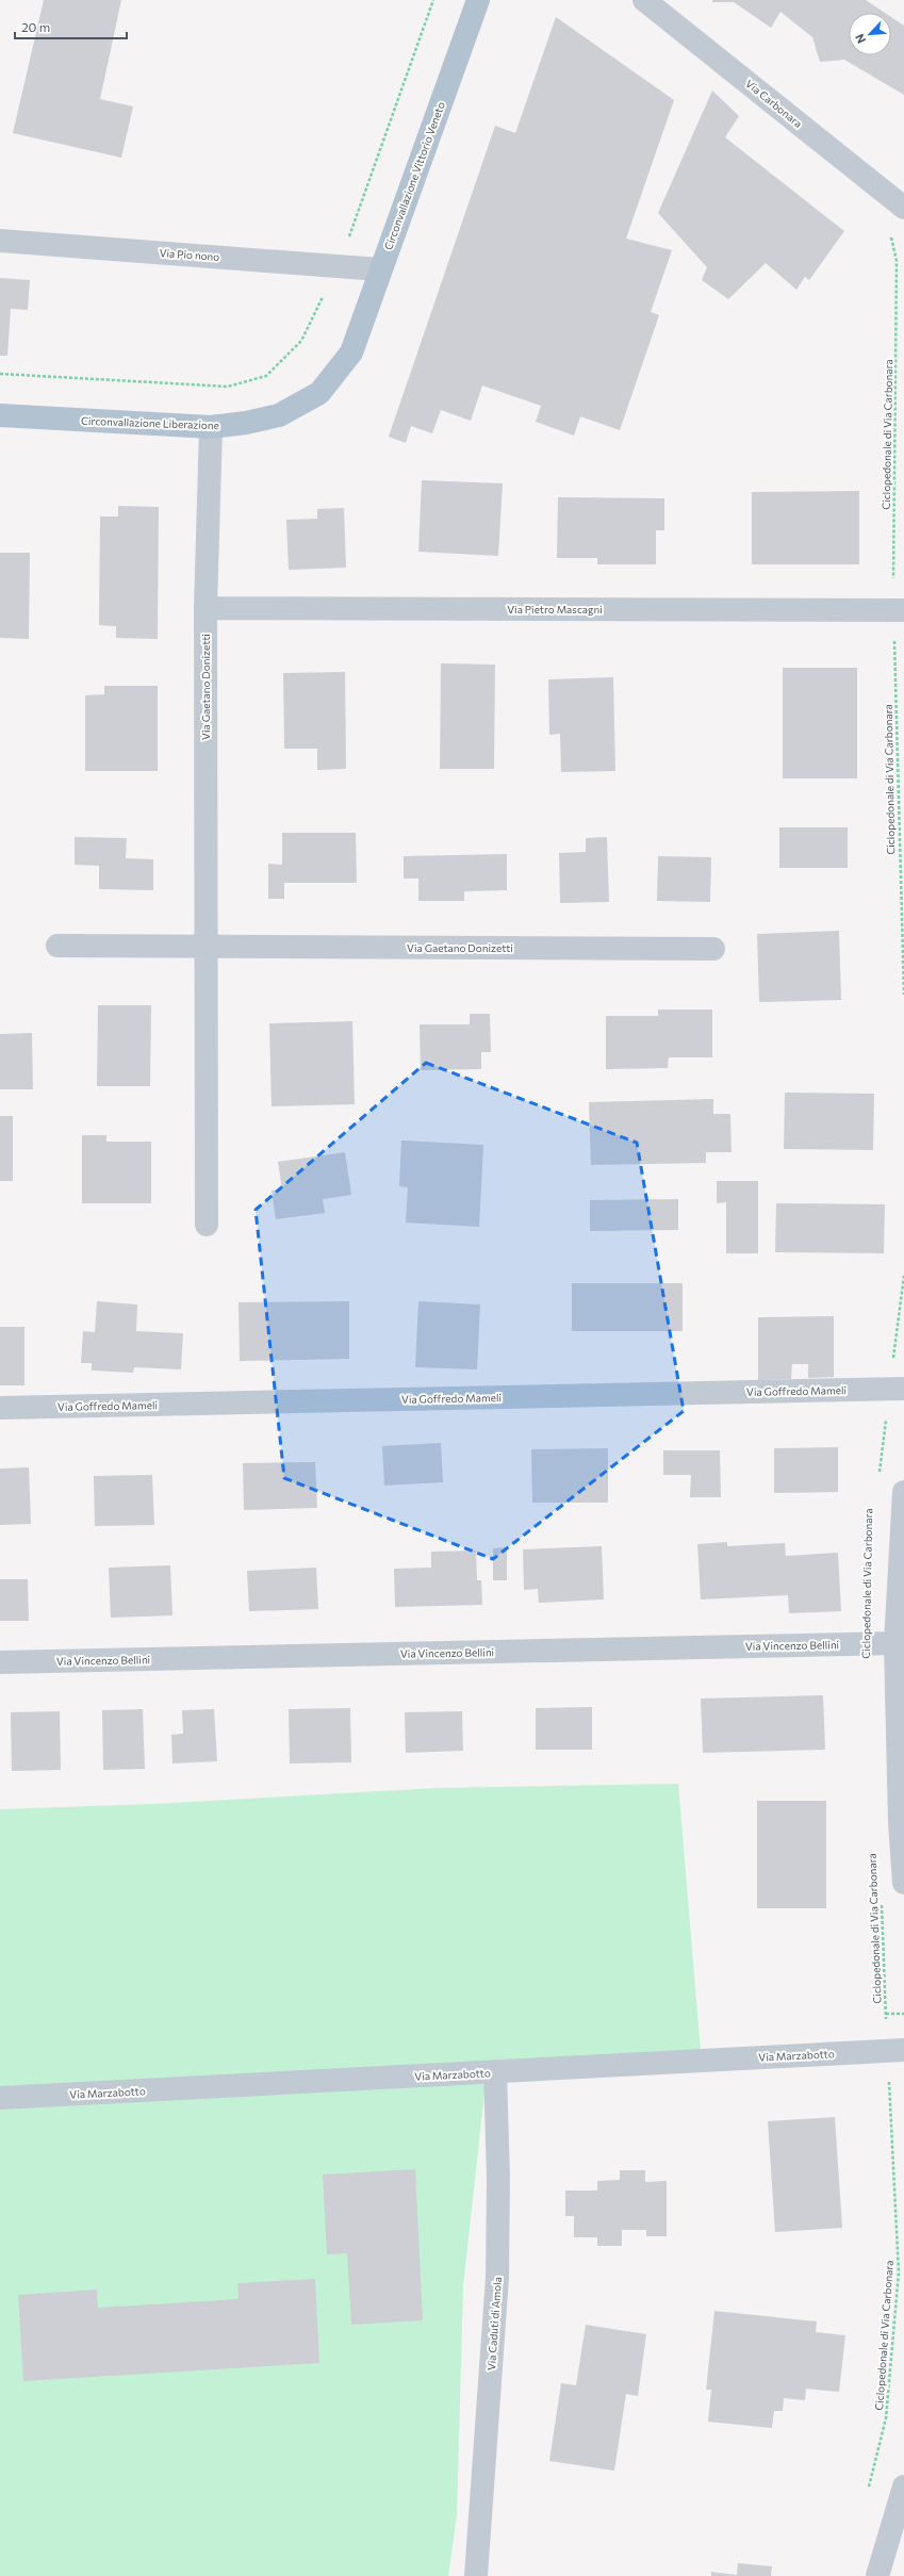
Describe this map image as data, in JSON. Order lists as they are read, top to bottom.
{
  "streets": {
    "main road": ["Circonvallazione Vittorio Veneto", "Circonvallazione Liberazione"],
    "street": [
      "Via Carbonara",
      "Via Pio nono",
      "Via Pietro Mascagni",
      "Via Gaetano Donizetti",
      "Via Goffredo Mameli",
      "Via Vincenzo Bellini",
      "Via Marzabotto",
      "Via Caduti di Amola"
    ],
    "path": ["Ciclopedonale di Via Carbonara"]
  },
  "crossings": [
    ["Circonvallazione Vittorio Veneto", "Via Pio nono"],
    ["Circonvallazione Vittorio Veneto", "Circonvallazione Liberazione"],
    ["Circonvallazione Liberazione", "Via Gaetano Donizetti"],
    ["Ciclopedonale di Via Carbonara", "Via Pietro Mascagni"],
    ["Ciclopedonale di Via Carbonara", "Via Marzabotto"],
    ["Via Pietro Mascagni", "Via Gaetano Donizetti"],
    ["Via Marzabotto", "Via Caduti di Amola"]
  ],
  "scale_bar": "20 m",
  "north": "bottom left"
}
